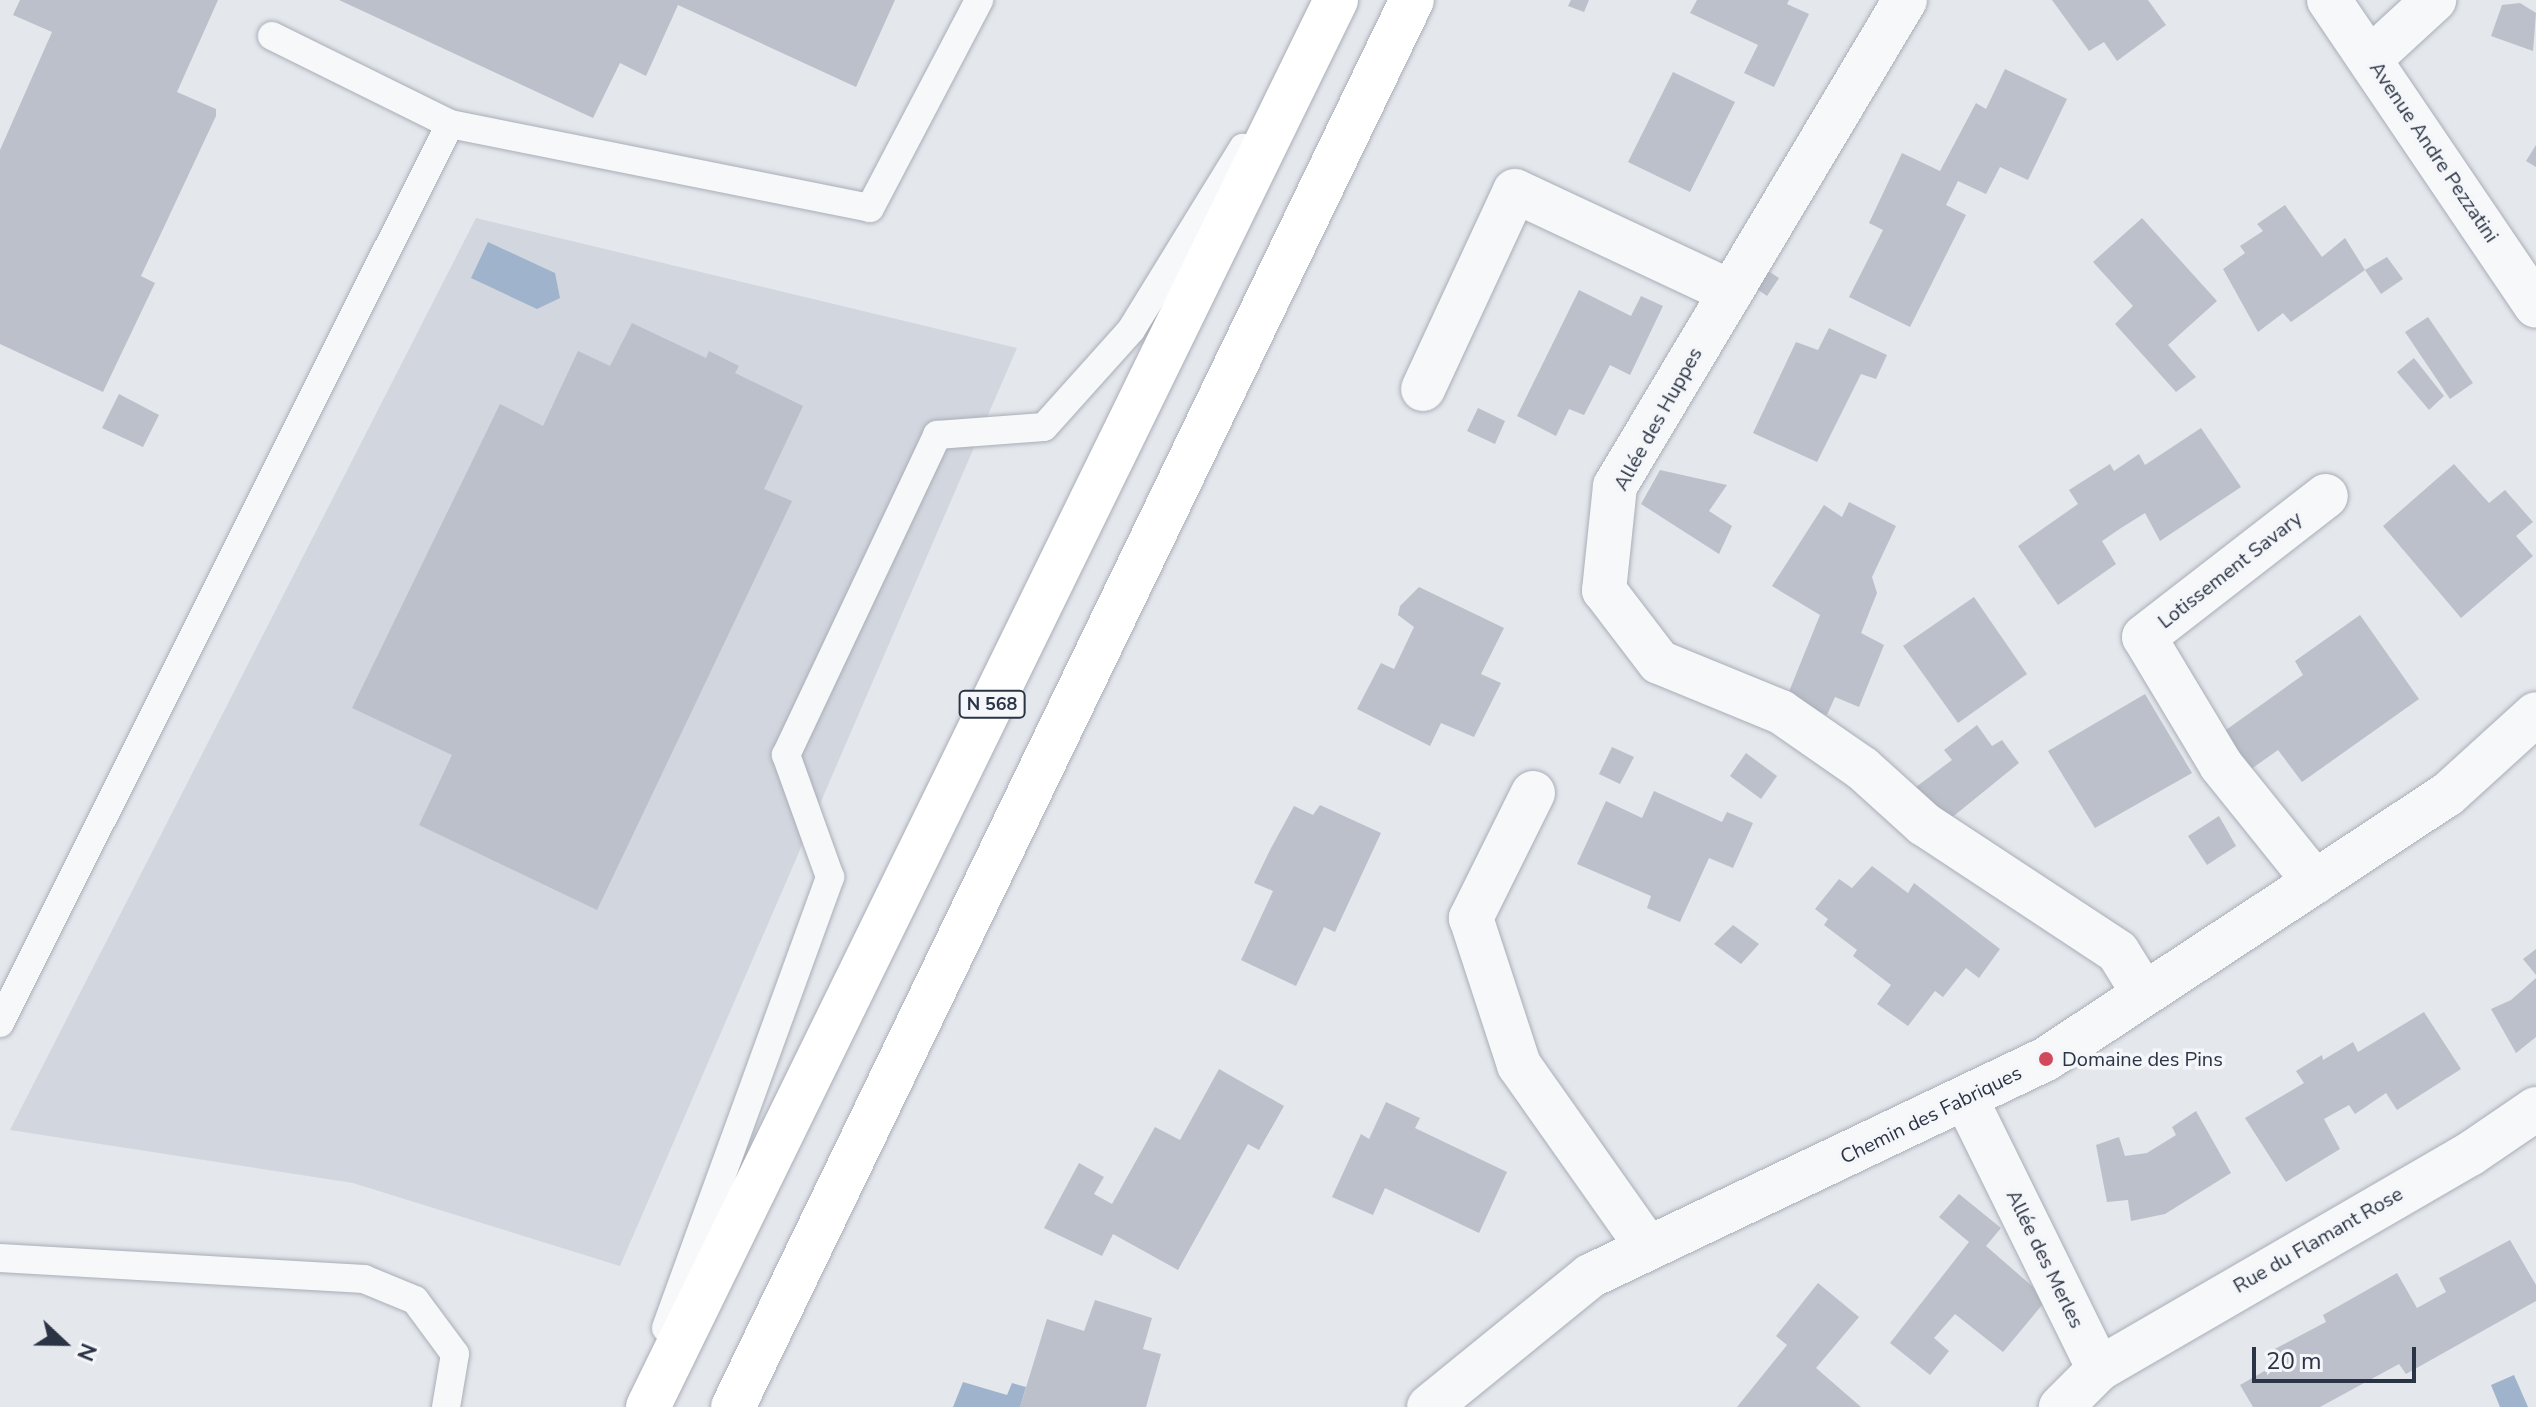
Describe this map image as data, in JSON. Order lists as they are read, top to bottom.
{
  "streets": {
    "highway": ["N 568"],
    "street": [
      "Avenue Andre Pezzatini",
      "Allée des Huppes",
      "Lotissement Savary",
      "Chemin des Fabriques",
      "Rue du Flamant Rose",
      "Allée des Merles"
    ]
  },
  "crossings": [
    ["Allée des Huppes", "Chemin des Fabriques"],
    ["Lotissement Savary", "Chemin des Fabriques"],
    ["Chemin des Fabriques", "Allée des Merles"],
    ["Rue du Flamant Rose", "Allée des Merles"]
  ],
  "places": ["Domaine des Pins"],
  "scale_bar": "20 m",
  "north": "right"
}
